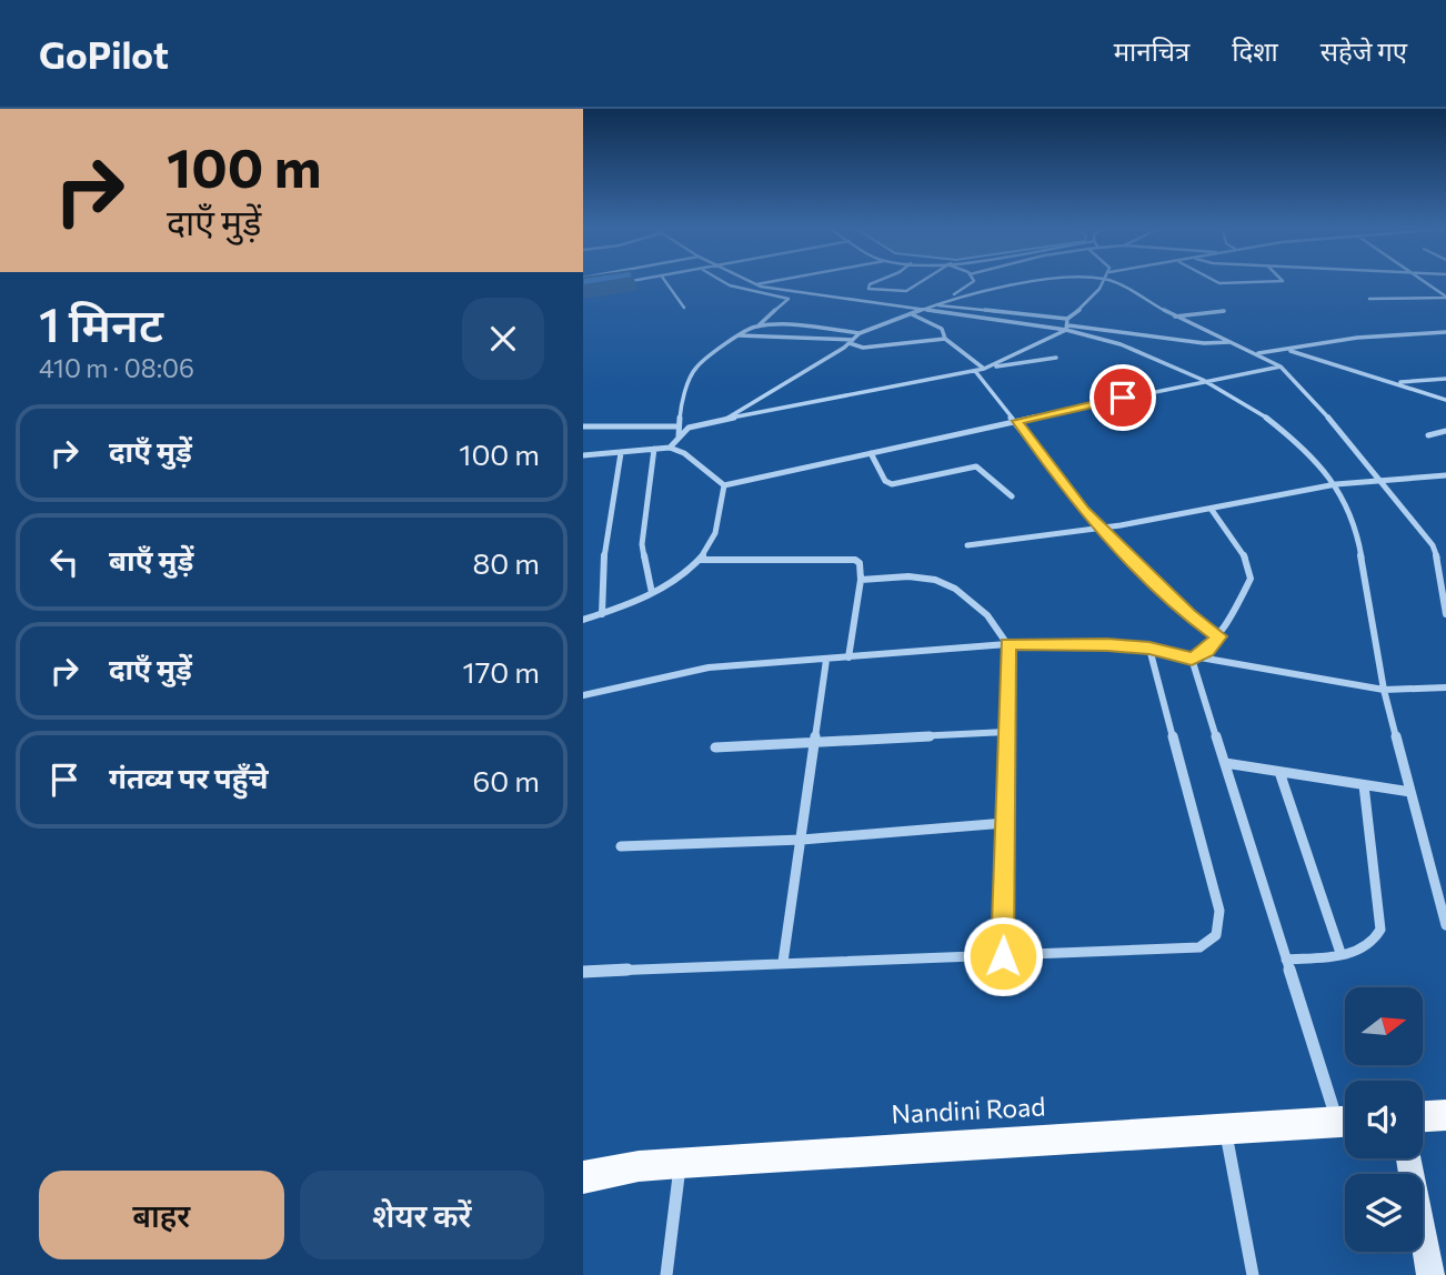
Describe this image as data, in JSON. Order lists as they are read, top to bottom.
{
  "streets": {
    "main road": ["Nandini Road"]
  },
  "north": "right",
  "page": {
    "header": "GoPilot",
    "nav": ["मानचित्र", "दिशा", "सहेजे गए"],
    "turn": ["100 m", "दाएँ मुड़ें"],
    "heading": ["1 मिनट", "410 m · 08:06"],
    "list": [
      {
        "name": "दाएँ मुड़ें",
        "value": "100 m"
      },
      {
        "name": "बाएँ मुड़ें",
        "value": "80 m"
      },
      {
        "name": "दाएँ मुड़ें",
        "value": "170 m"
      },
      {
        "name": "गंतव्य पर पहुँचे",
        "value": "60 m"
      }
    ],
    "buttons": ["बाहर", "शेयर करें"]
  }
}
